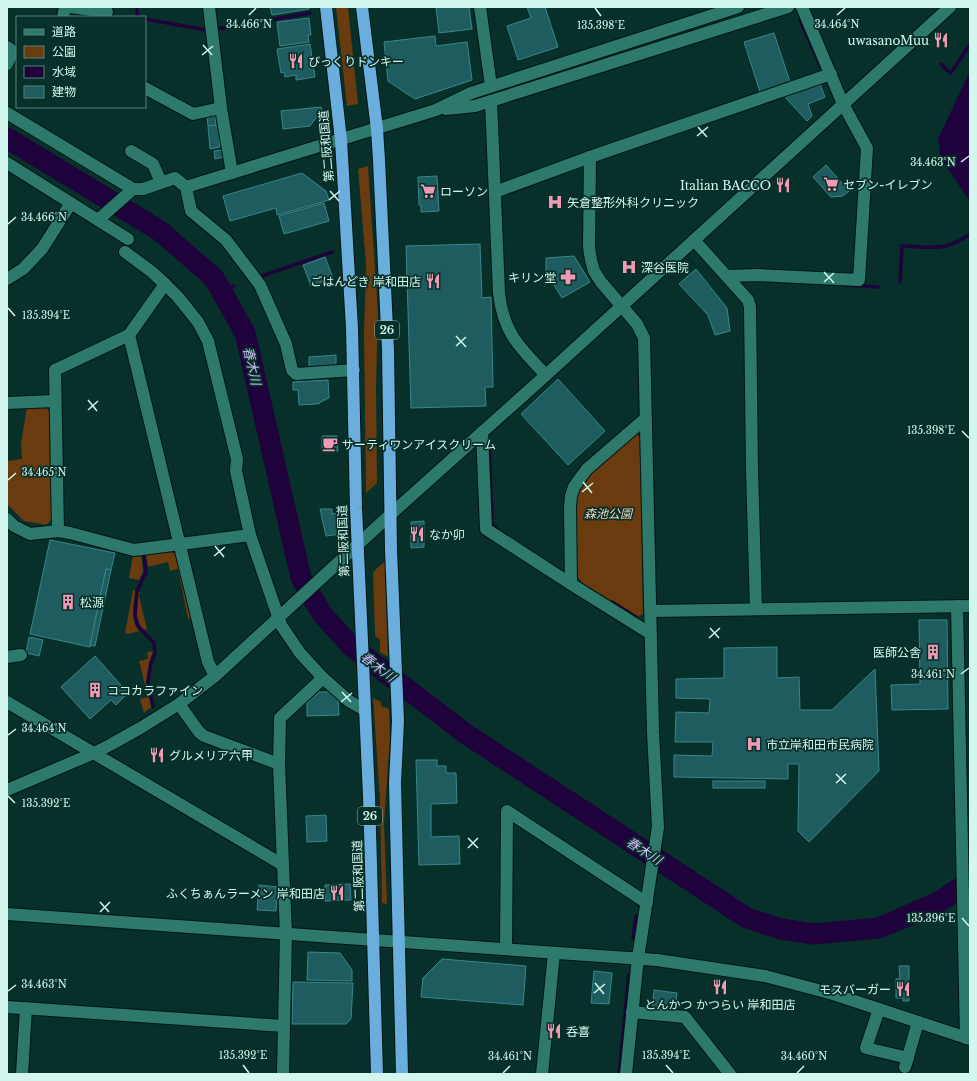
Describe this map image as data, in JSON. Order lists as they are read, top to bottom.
{
  "streets": {
    "highway": ["第二阪和国道", "26"]
  },
  "water": ["春木川"],
  "parks": ["森池公園"],
  "places": {
    "restaurant": [
      "uwasanoMuu",
      "びっくりドンキー",
      "Italian BACCO",
      "ごはんどき 岸和田店",
      "なか卯",
      "グルメリア六甲",
      "ふくちぁんラーメン 岸和田店",
      "とんかつ かつらい 岸和田店",
      "モスバーガー",
      "呑喜"
    ],
    "supermarket": ["セブン-イレブン", "ローソン"],
    "hospital": ["矢倉整形外科クリニック", "深谷医院", "市立岸和田市民病院"],
    "pharmacy": ["キリン堂"],
    "cafe": ["サーティワンアイスクリーム"],
    "building": ["松源", "医師公舎", "ココカラファイン"]
  },
  "legend": [
    "道路",
    "公園",
    "水域",
    "建物"
  ],
  "coordinates": [
    "34.464°N",
    "34.466°N",
    "135.398°E",
    "34.463°N",
    "135.394°E",
    "34.465°N",
    "34.461°N",
    "135.392°E",
    "135.396°E",
    "34.460°N"
  ]
}
